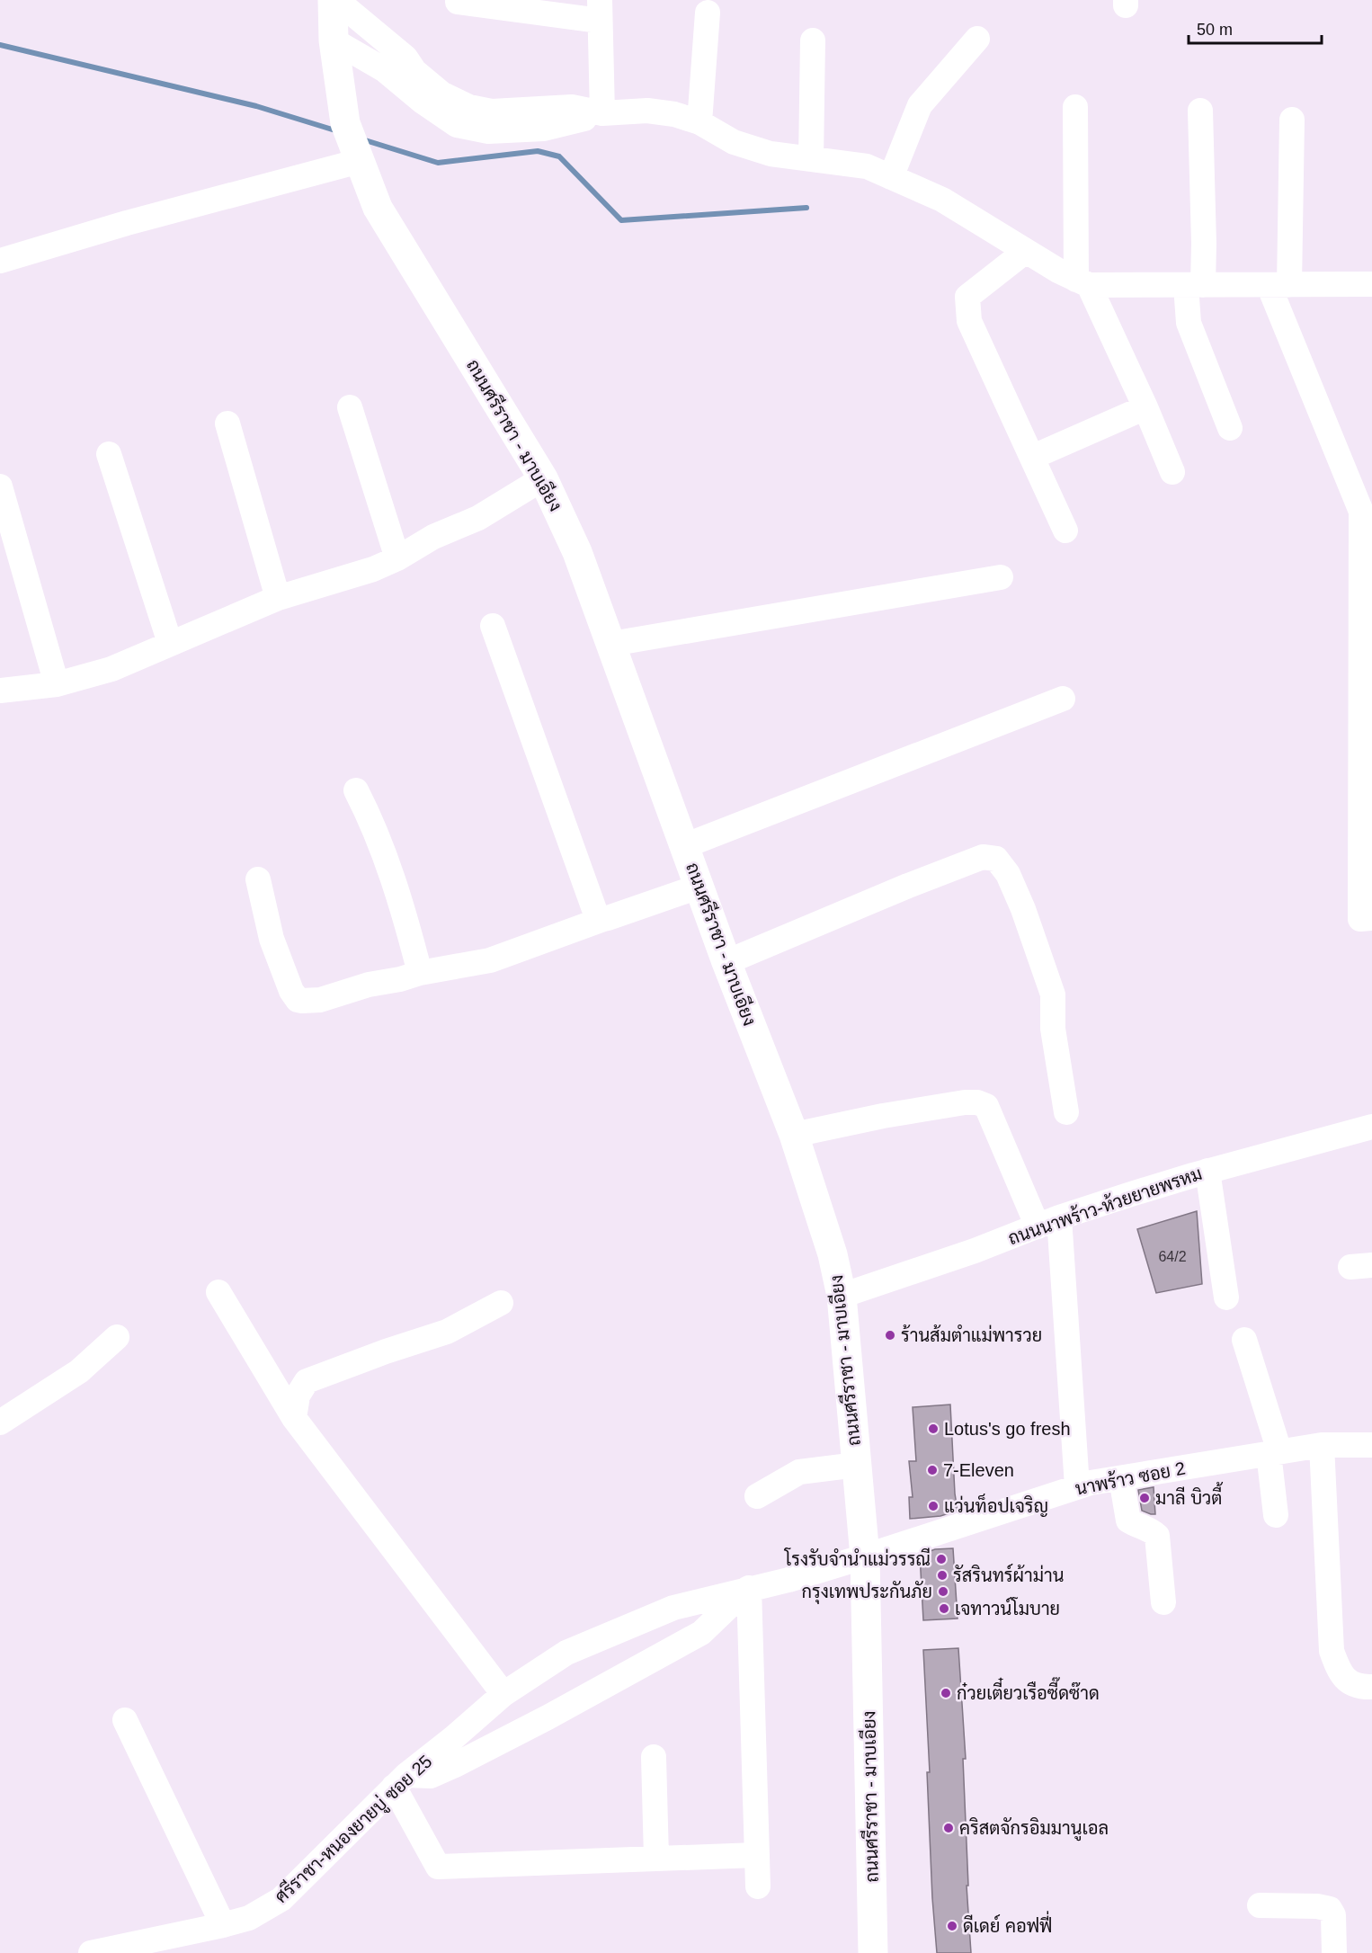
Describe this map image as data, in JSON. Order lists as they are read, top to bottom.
{
  "streets": {
    "main road": ["ถนนศรีราชา - มาบเอียง"],
    "street": ["ถนนนาพร้าว-ห้วยยายพรหม", "นาพร้าว ซอย 2", "ศรีราชา-หนองยายบู่ ซอย 25"]
  },
  "crossings": [
    ["ถนนศรีราชา - มาบเอียง", "ถนนนาพร้าว-ห้วยยายพรหม"],
    ["ถนนศรีราชา - มาบเอียง", "นาพร้าว ซอย 2"],
    ["ถนนศรีราชา - มาบเอียง", "ศรีราชา-หนองยายบู่ ซอย 25"],
    ["นาพร้าว ซอย 2", "ศรีราชา-หนองยายบู่ ซอย 25"]
  ],
  "places": [
    "ร้านส้มตำแม่พารวย",
    "Lotus's go fresh",
    "7-Eleven",
    "มาลี บิวตี้",
    "แว่นท็อปเจริญ",
    "โรงรับจำนำแม่วรรณี",
    "รัสรินทร์ผ้าม่าน",
    "กรุงเทพประกันภัย",
    "เจทาวน์โมบาย",
    "ก๋วยเตี๋ยวเรือซี๊ดซ๊าด",
    "คริสตจักรอิมมานูเอล",
    "ดีเดย์ คอฟฟี่"
  ],
  "house_numbers": ["64/2"],
  "scale_bar": "50 m"
}
